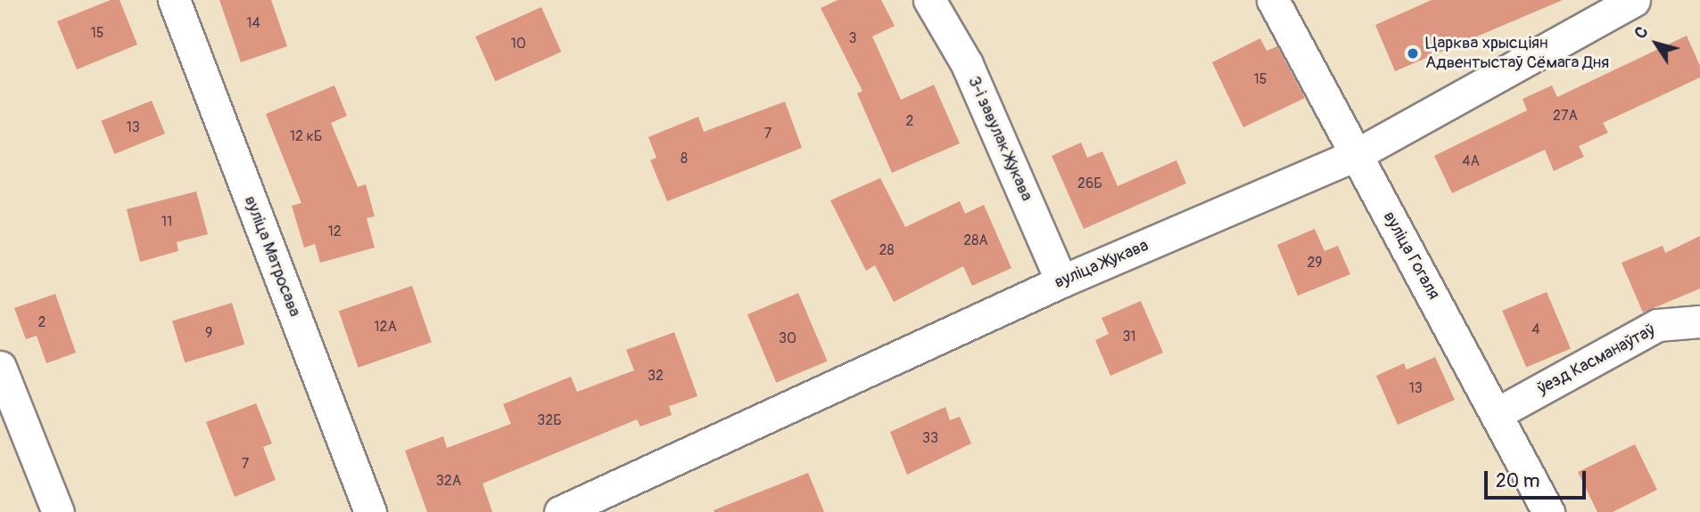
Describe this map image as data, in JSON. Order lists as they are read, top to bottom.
{
  "streets": {
    "street": [
      "3-і завулак Жукава",
      "вуліца Гогаля",
      "вуліца Матросава",
      "вуліца Жукава",
      "ўезд Касманаўтаў"
    ]
  },
  "crossings": [
    ["3-і завулак Жукава", "вуліца Жукава"],
    ["вуліца Гогаля", "вуліца Жукава"],
    ["вуліца Гогаля", "ўезд Касманаўтаў"]
  ],
  "places": ["Царква хрысціян Адвентыстаў Сёмага Дня"],
  "house_numbers": [
    "14",
    "15",
    "3",
    "10",
    "15",
    "27А",
    "2",
    "13",
    "7",
    "12 кБ",
    "8",
    "4А",
    "26Б",
    "11",
    "12",
    "28А",
    "28",
    "29",
    "2",
    "12А",
    "4",
    "9",
    "31",
    "30",
    "32",
    "13",
    "32Б",
    "33",
    "7",
    "32А"
  ],
  "scale_bar": "20 m",
  "north": "top left"
}
